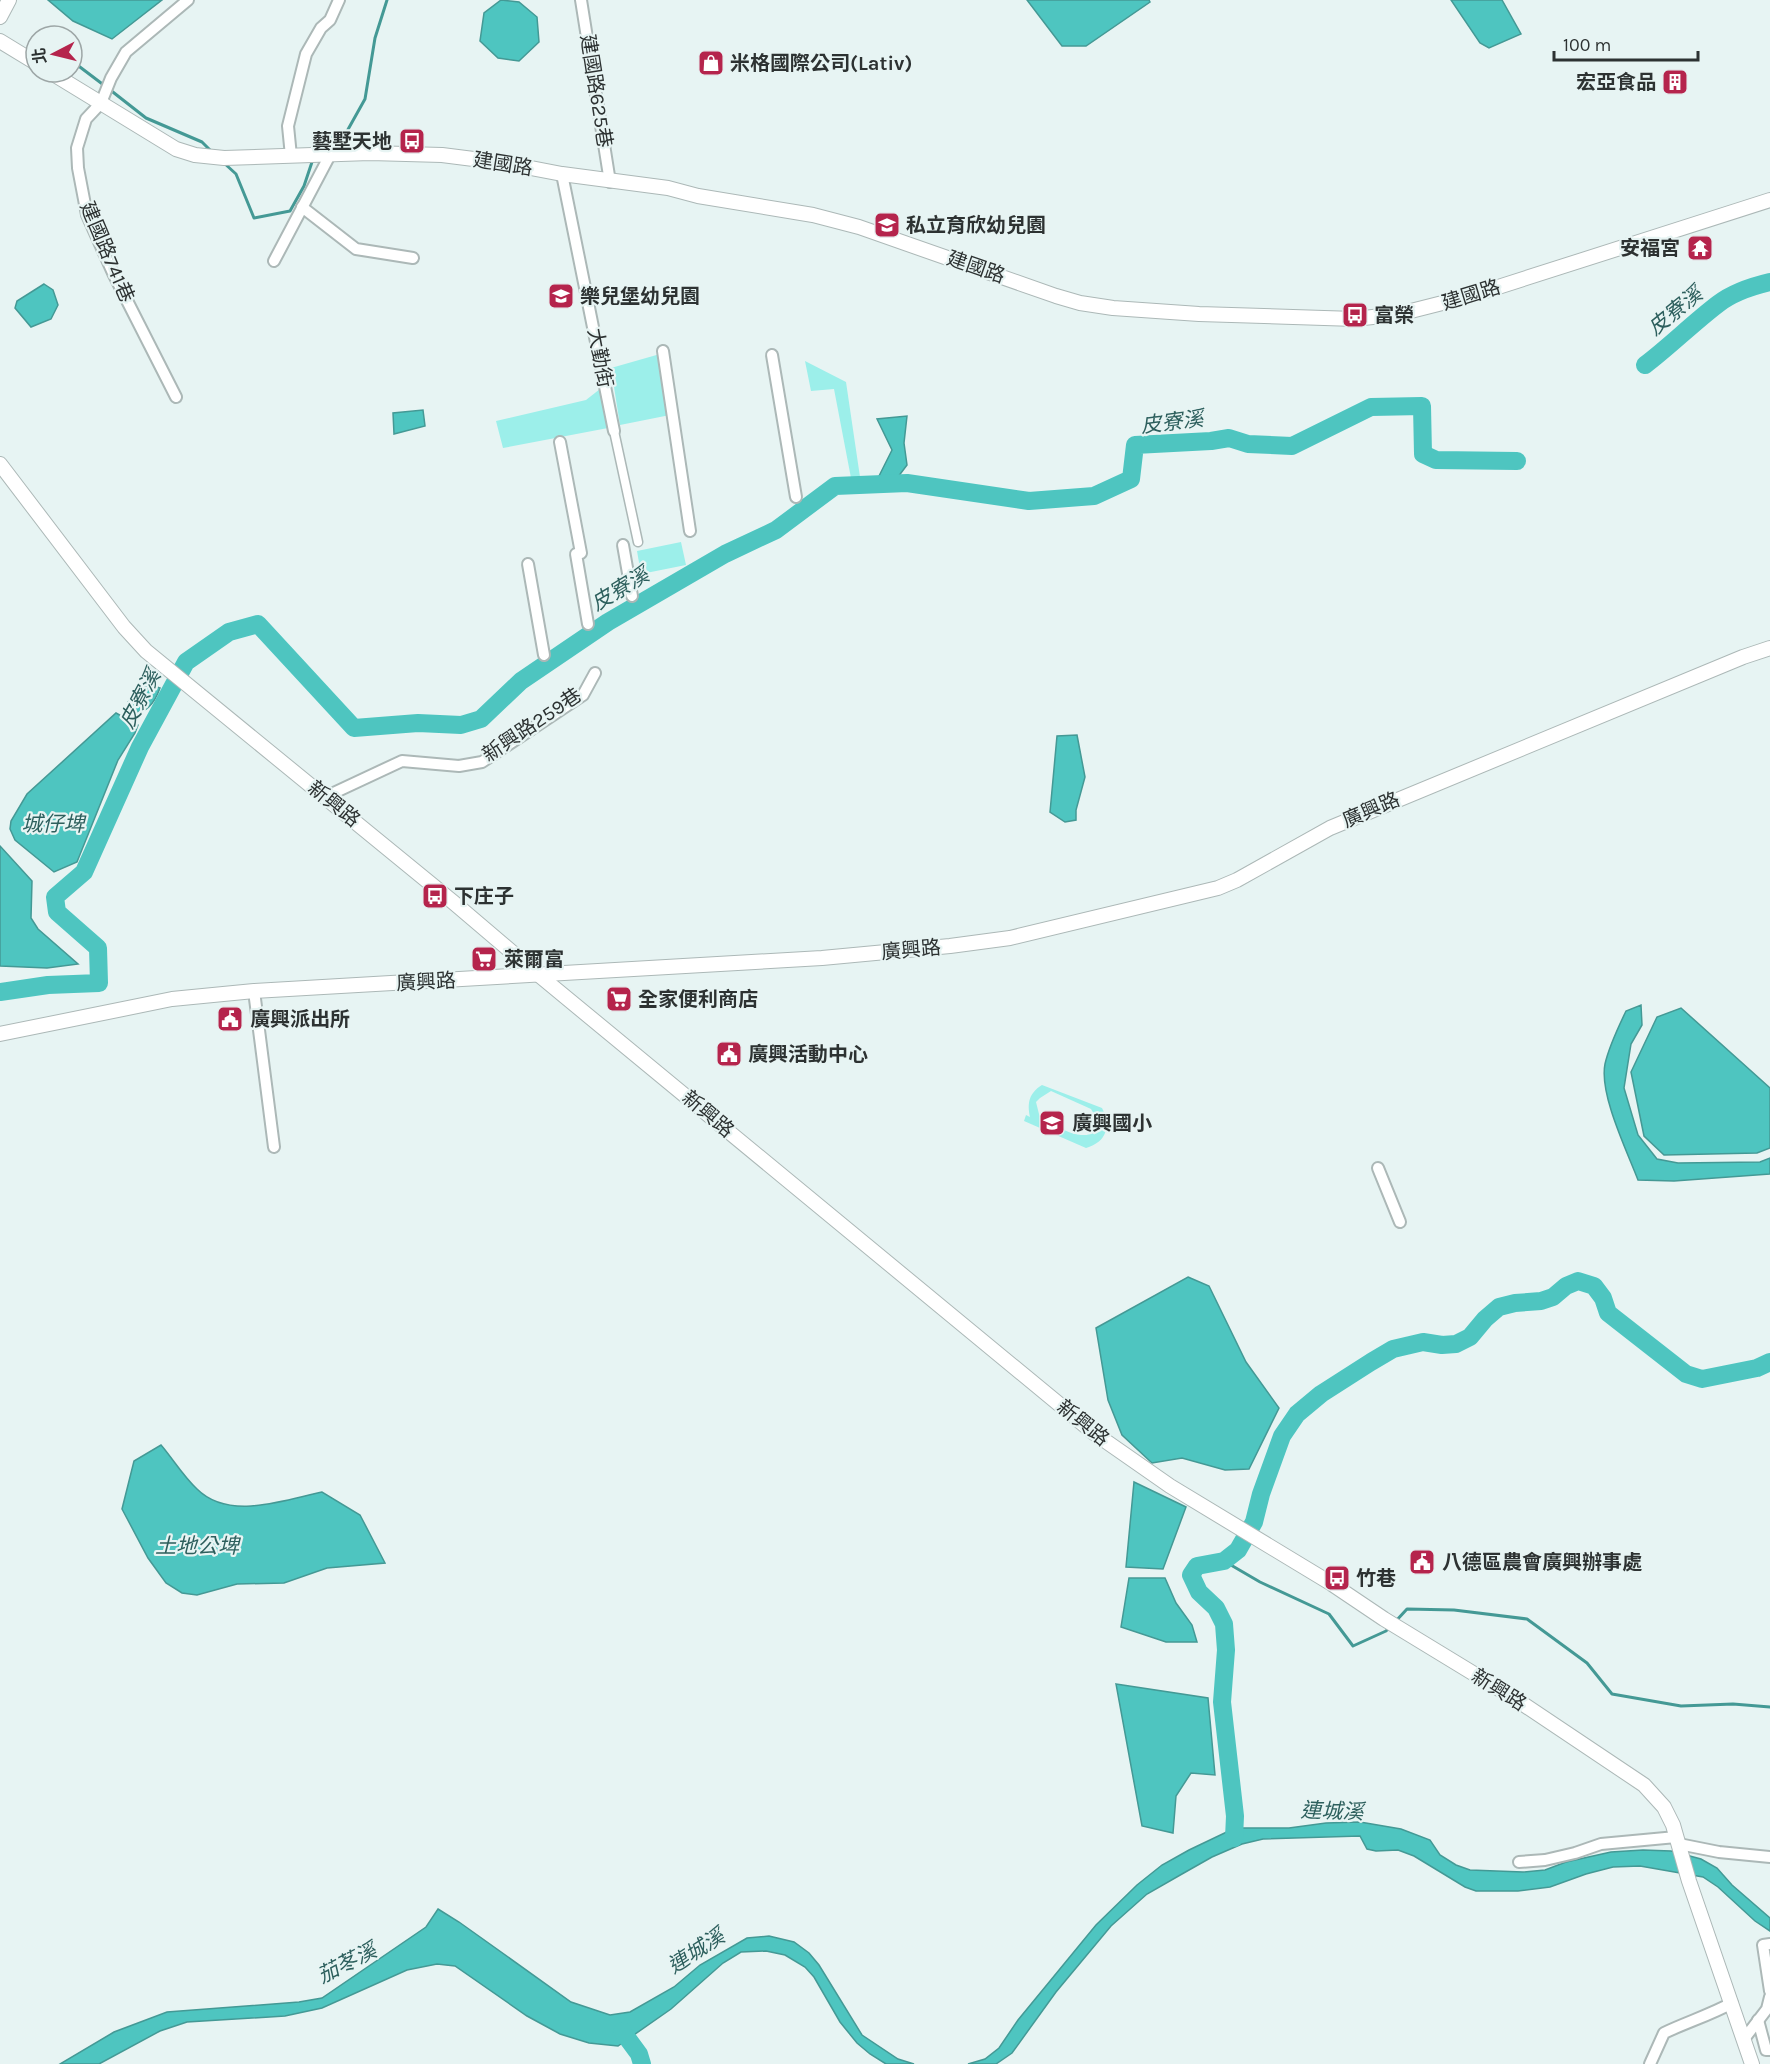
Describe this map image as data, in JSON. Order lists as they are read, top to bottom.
{
  "streets": {
    "street": [
      "建國路625巷",
      "建國路",
      "建國路741巷",
      "大勤街",
      "新興路259巷",
      "新興路",
      "廣興路"
    ]
  },
  "crossings": [
    ["建國路625巷", "建國路"],
    ["建國路", "建國路741巷"],
    ["建國路", "大勤街"],
    ["新興路259巷", "新興路"],
    ["新興路", "廣興路"]
  ],
  "water": [
    "皮寮溪",
    "城仔埤",
    "土地公埤",
    "連城溪",
    "茄苳溪"
  ],
  "places": {
    "shop": ["米格國際公司(Lativ)"],
    "building": ["宏亞食品"],
    "bus stop": [
      "藝墅天地",
      "富榮",
      "下庄子",
      "竹巷"
    ],
    "school or university": ["私立育欣幼兒園", "樂兒堡幼兒園", "廣興國小"],
    "temple": ["安福宮"],
    "supermarket": ["萊爾富", "全家便利商店"],
    "public building": ["廣興派出所", "廣興活動中心", "八德區農會廣興辦事處"]
  },
  "scale_bar": "100 m",
  "north": "left"
}
